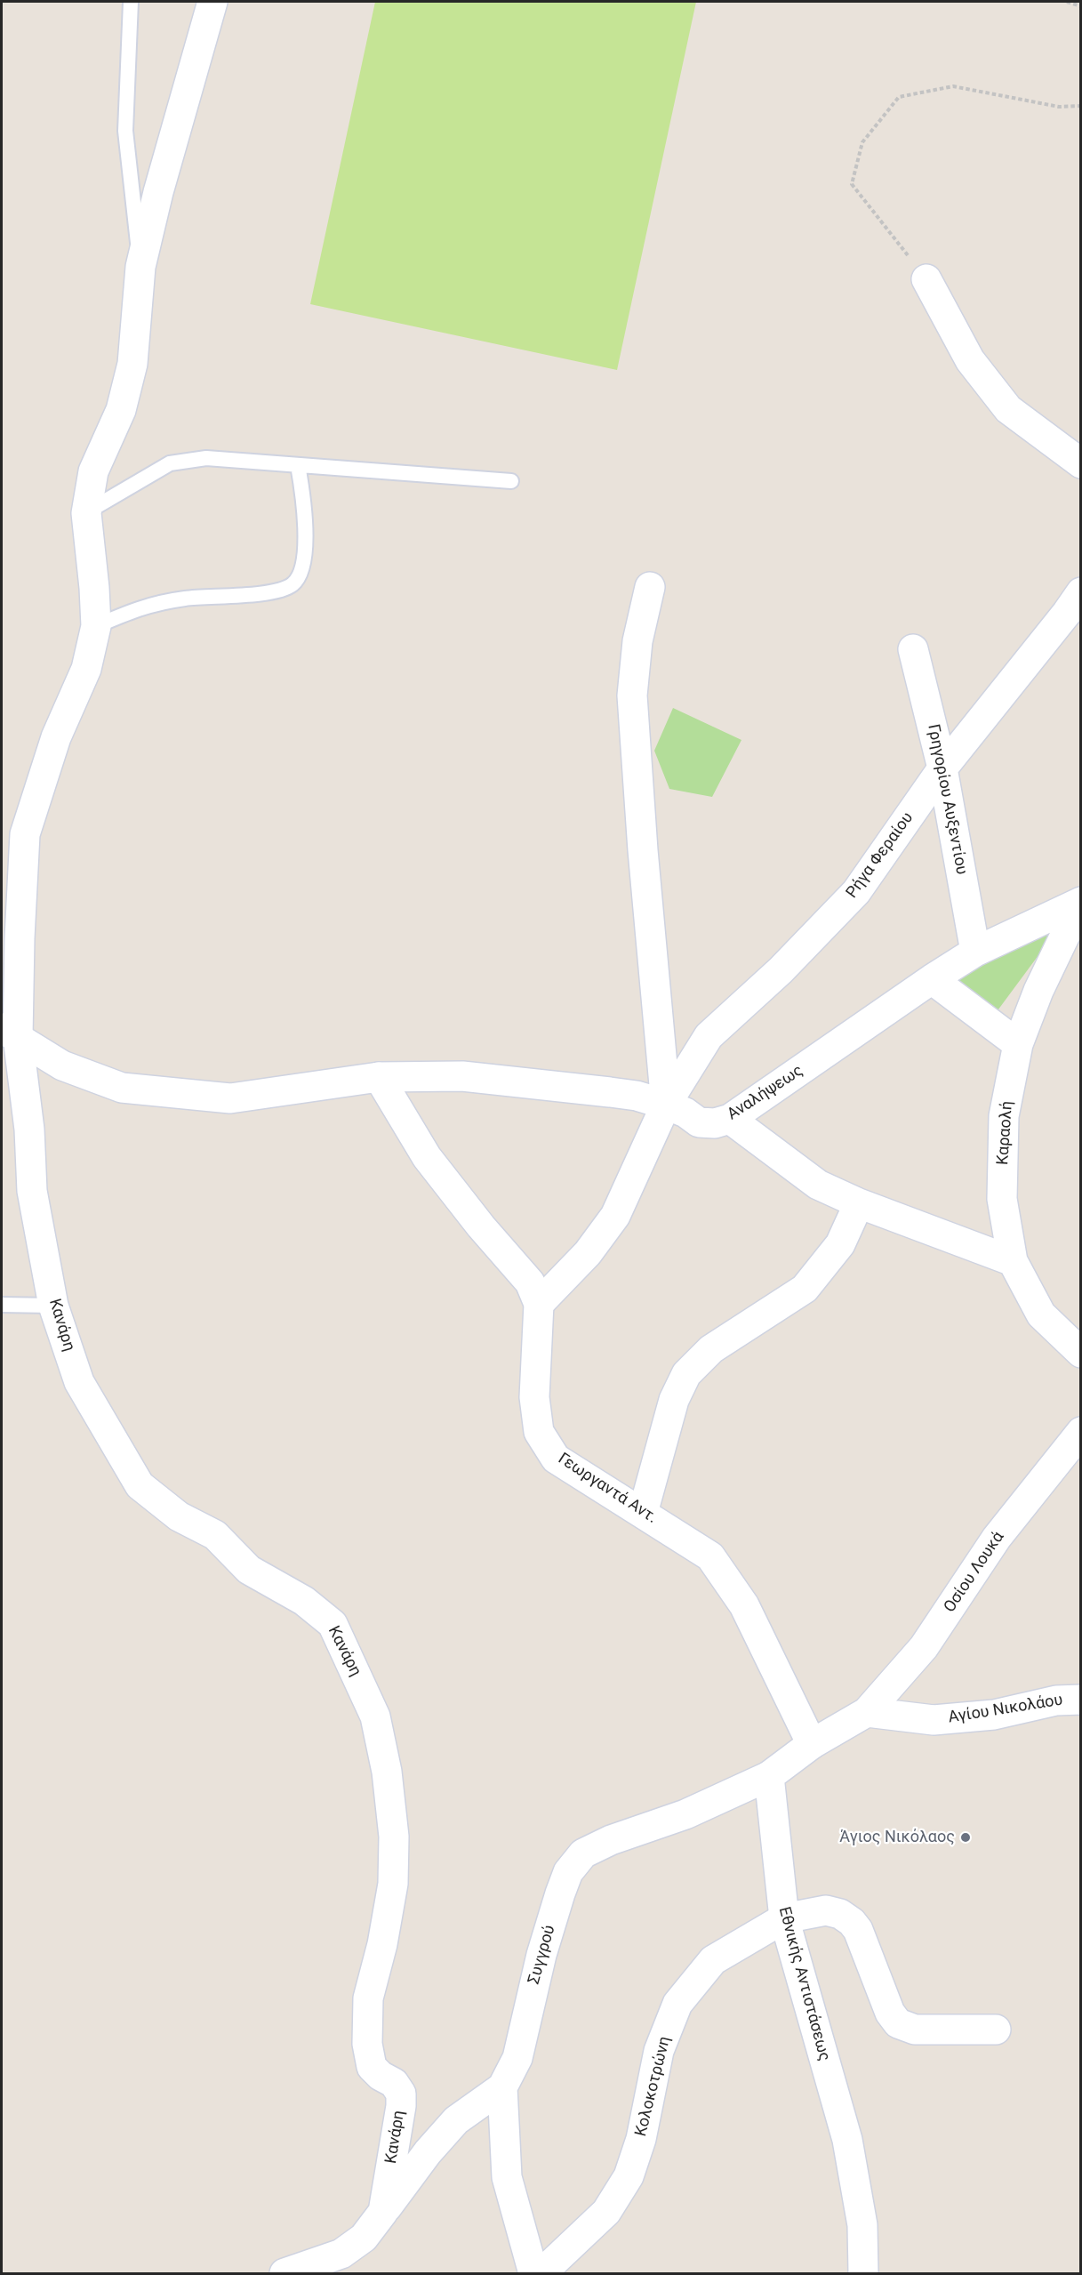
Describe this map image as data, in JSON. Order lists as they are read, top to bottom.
{
  "streets": {
    "street": [
      "Γρηγορίου Αυξεντίου",
      "Ρήγα Φεραίου",
      "Αναλήψεως",
      "Καραολή",
      "Κανάρη",
      "Γεωργαντά Αντ.",
      "Οσίου Λουκά",
      "Αγίου Νικολάου",
      "Συγγρού",
      "Εθνικής Αντιστάσεως",
      "Κολοκοτρώνη"
    ]
  },
  "crossings": [
    ["Γρηγορίου Αυξεντίου", "Ρήγα Φεραίου"],
    ["Γρηγορίου Αυξεντίου", "Αναλήψεως"],
    ["Ρήγα Φεραίου", "Αναλήψεως"],
    ["Ρήγα Φεραίου", "Γεωργαντά Αντ."],
    ["Αναλήψεως", "Καραολή"],
    ["Αναλήψεως", "Κανάρη"],
    ["Αναλήψεως", "Γεωργαντά Αντ."],
    ["Κανάρη", "Συγγρού"],
    ["Οσίου Λουκά", "Αγίου Νικολάου"],
    ["Συγγρού", "Εθνικής Αντιστάσεως"],
    ["Εθνικής Αντιστάσεως", "Κολοκοτρώνη"]
  ],
  "places": ["Άγιος Νικόλαος"]
}
